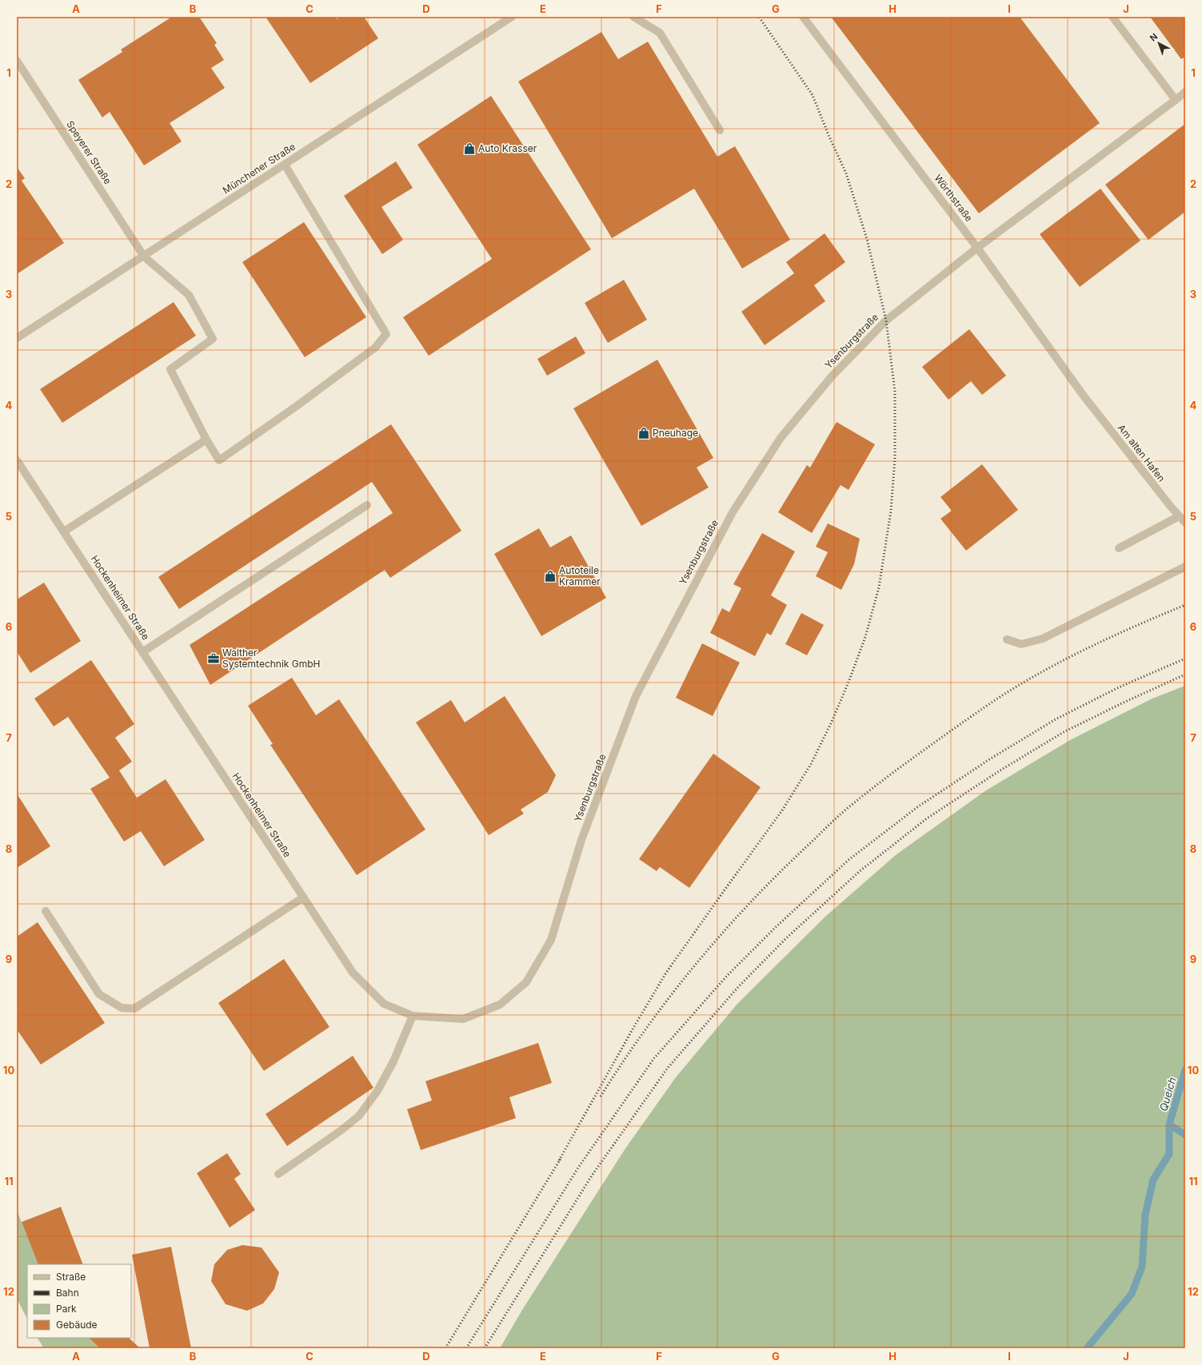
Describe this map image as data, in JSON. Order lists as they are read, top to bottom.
{
  "streets": {
    "street": [
      "Speyerer Straße",
      "Münchener Straße",
      "Wörthstraße",
      "Ysenburgstraße",
      "Am alten Hafen",
      "Hockenheimer Straße"
    ]
  },
  "crossings": [
    ["Speyerer Straße", "Münchener Straße"],
    ["Wörthstraße", "Ysenburgstraße"],
    ["Wörthstraße", "Am alten Hafen"],
    ["Ysenburgstraße", "Hockenheimer Straße"]
  ],
  "water": ["Queich"],
  "places": {
    "shop": ["Auto Krasser", "Pneuhage", "Autoteile Krammer"],
    "office": ["Walther Systemtechnik GmbH"]
  },
  "legend": [
    "Straße",
    "Bahn",
    "Park",
    "Gebäude"
  ],
  "north": "top left",
  "grid": {
    "columns": [
      "A",
      "B",
      "C",
      "D",
      "E",
      "F",
      "G",
      "H",
      "I",
      "J"
    ],
    "rows": [
      "1",
      "2",
      "3",
      "4",
      "5",
      "6",
      "7",
      "8",
      "9",
      "10",
      "11",
      "12"
    ]
  }
}
